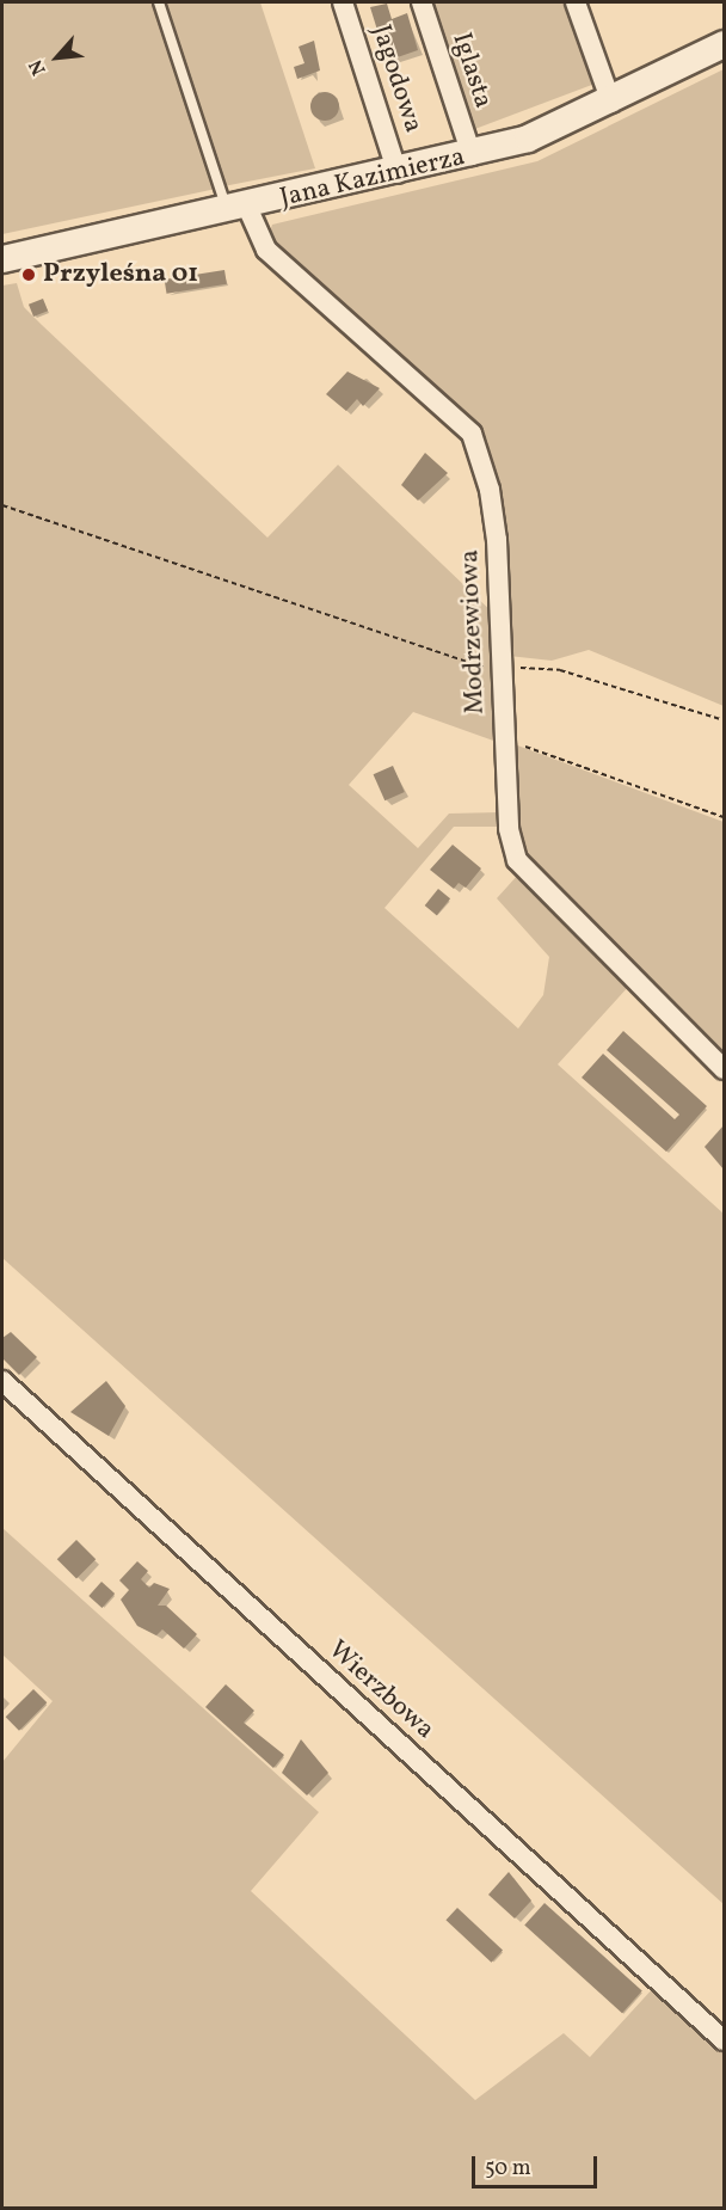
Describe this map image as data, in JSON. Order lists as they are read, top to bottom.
{
  "streets": {
    "main road": ["Jana Kazimierza"],
    "street": [
      "Iglasta",
      "Jagodowa",
      "Modrzewiowa",
      "Wierzbowa"
    ]
  },
  "crossings": [
    ["Iglasta", "Jana Kazimierza"],
    ["Jagodowa", "Jana Kazimierza"],
    ["Jana Kazimierza", "Modrzewiowa"]
  ],
  "places": ["Przyleśna 01"],
  "scale_bar": "50 m",
  "north": "bottom left"
}
